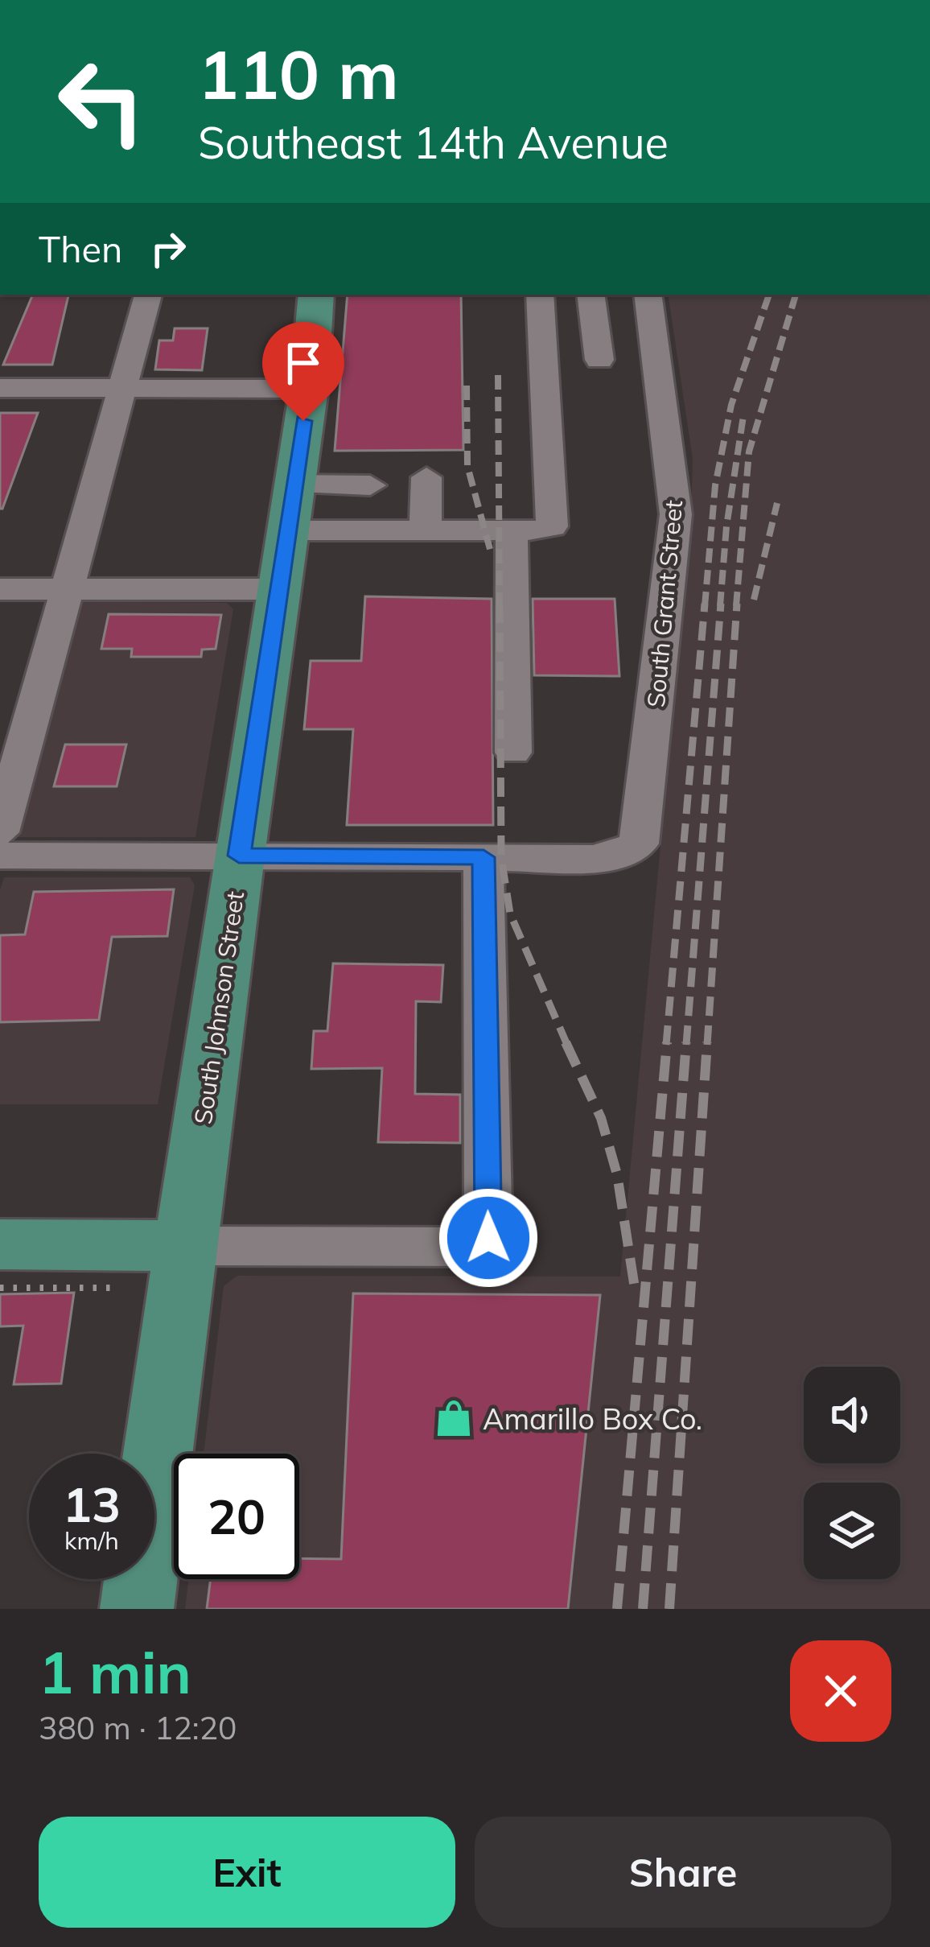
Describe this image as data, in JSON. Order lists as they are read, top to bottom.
{
  "streets": {
    "main road": ["South Johnson Street"],
    "street": ["South Grant Street"]
  },
  "places": {
    "shop": ["Amarillo Box Co."]
  },
  "page": {
    "turn": ["110 m", "Southeast 14th Avenue"],
    "then": "Then",
    "speed": "13 km/h",
    "limit": "20",
    "heading": ["1 min", "380 m · 12:20"],
    "buttons": ["Exit", "Share"]
  }
}
